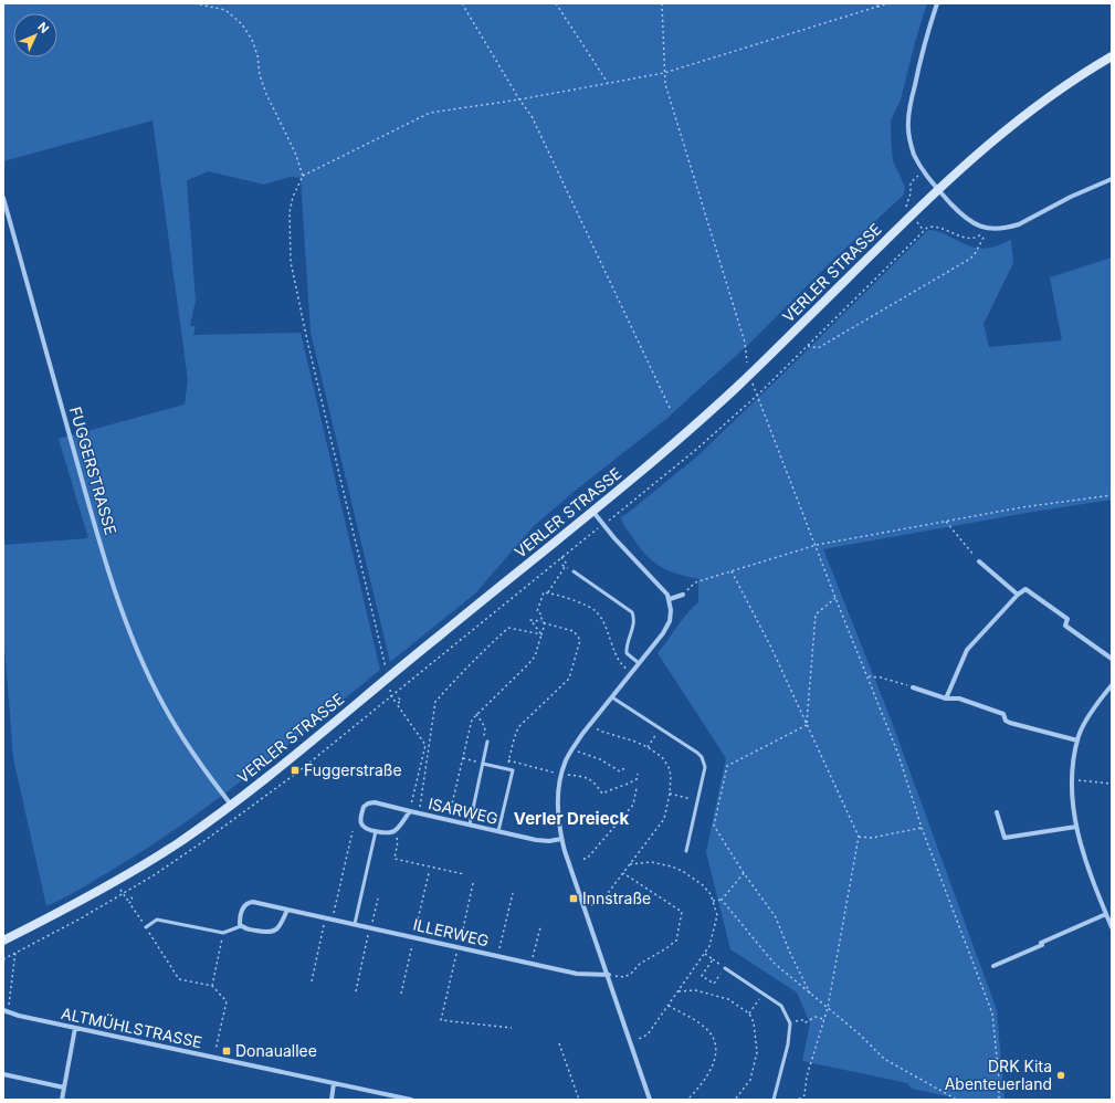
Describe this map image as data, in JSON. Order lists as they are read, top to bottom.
{
  "streets": {
    "main road": ["VERLER STRASSE"],
    "street": [
      "FUGGERSTRASSE",
      "ISARWEG",
      "ILLERWEG",
      "ALTMÜHLSTRASSE"
    ]
  },
  "crossings": [
    ["VERLER STRASSE", "FUGGERSTRASSE"]
  ],
  "districts": ["Verler Dreieck"],
  "places": {
    "transit": ["Fuggerstraße", "Innstraße", "Donauallee"],
    "other": ["DRK Kita Abenteuerland"]
  },
  "north": "top right"
}
